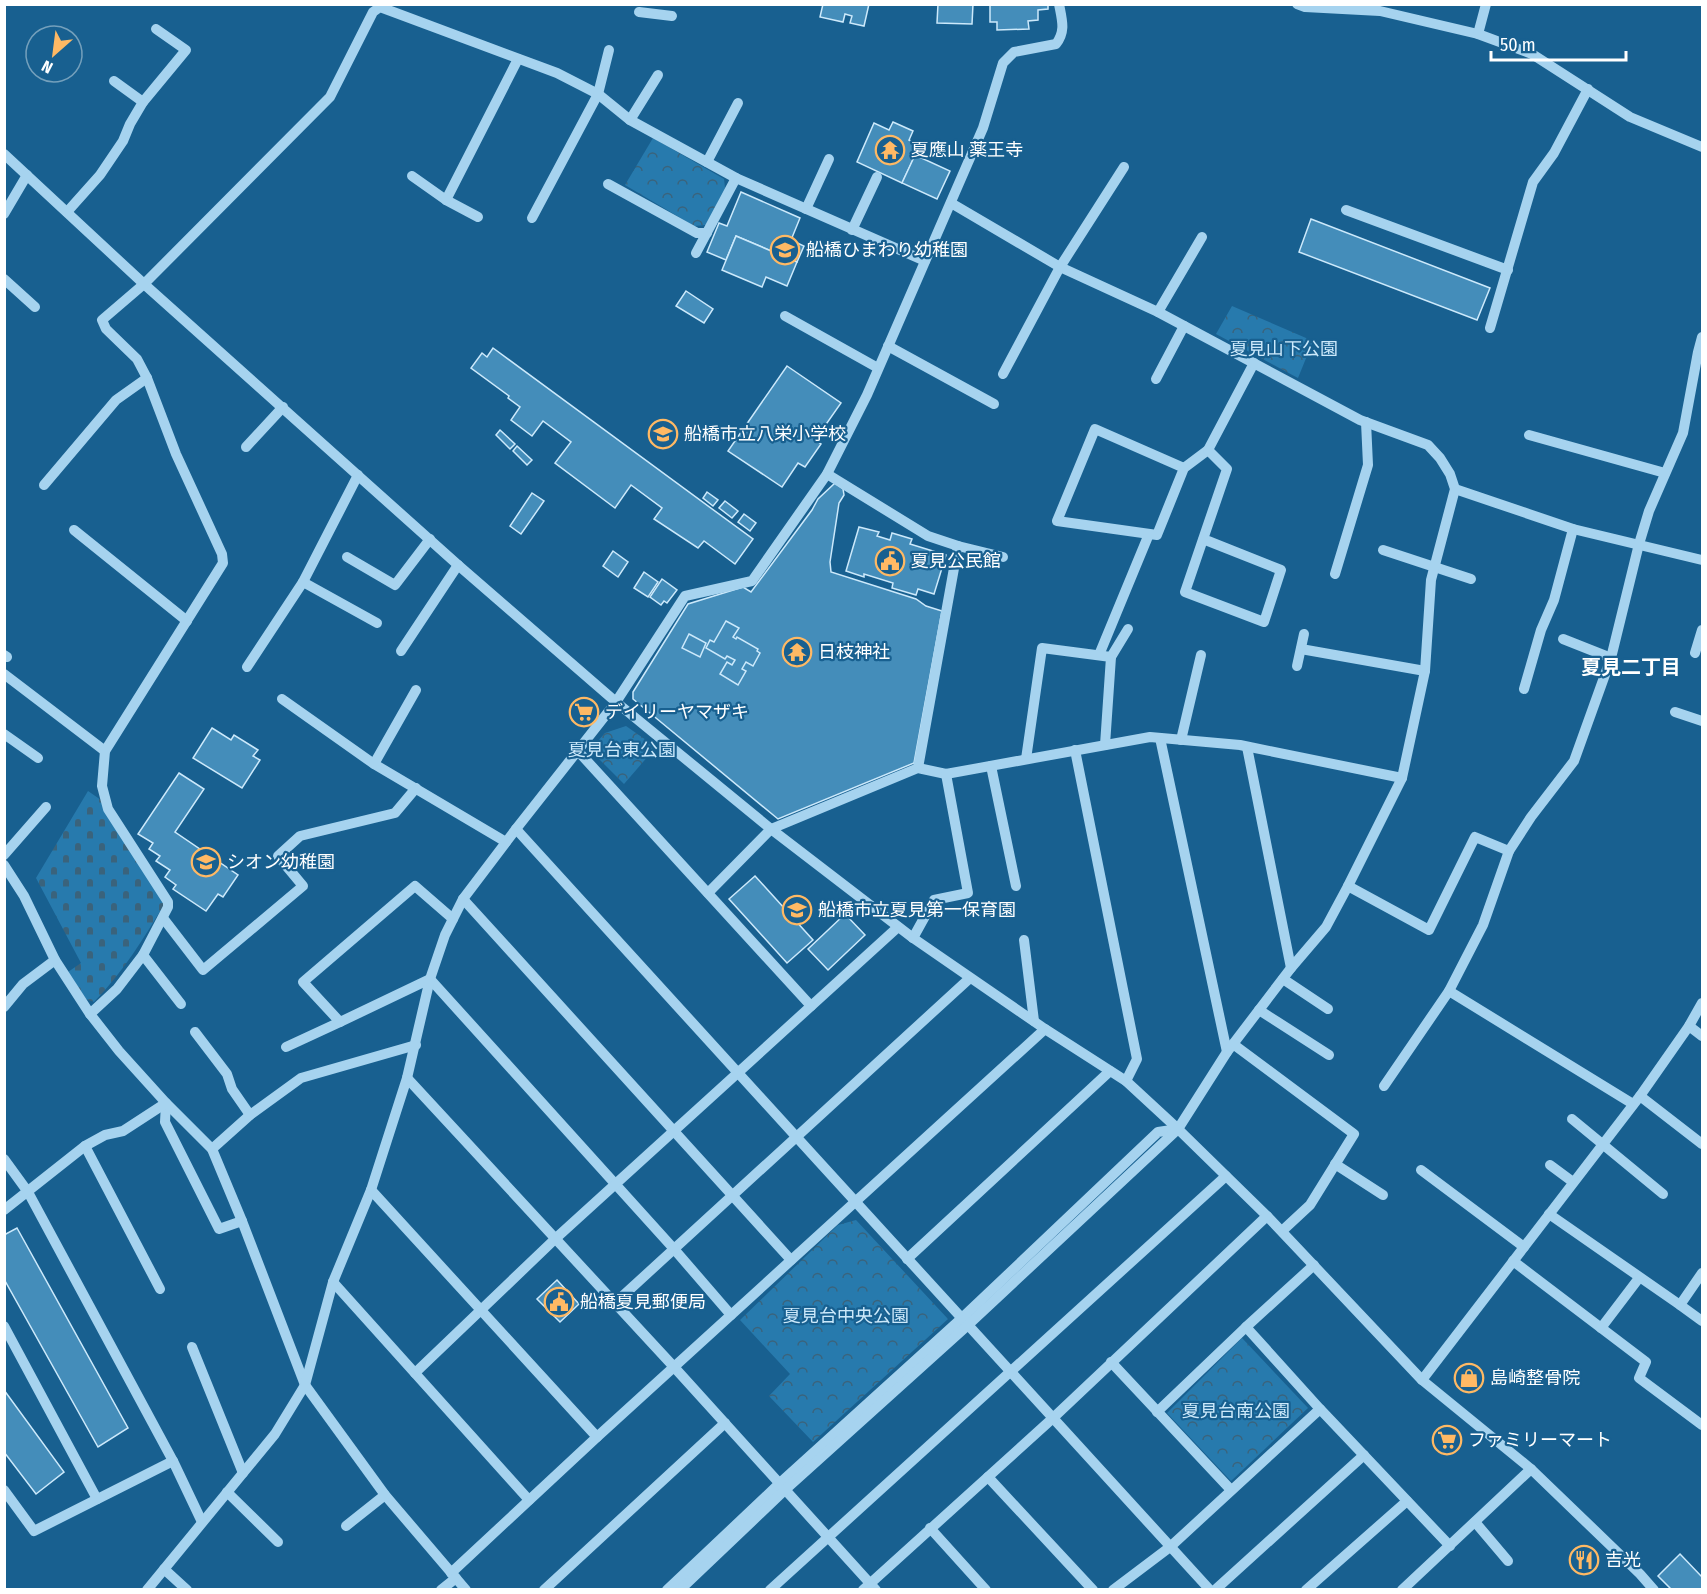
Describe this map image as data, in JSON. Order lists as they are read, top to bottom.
{
  "districts": ["夏見二丁目"],
  "parks": [
    "夏見山下公園",
    "夏見台東公園",
    "夏見台中央公園",
    "夏見台南公園"
  ],
  "places": {
    "temple": ["夏應山 薬王寺", "日枝神社"],
    "school or university": [
      "船橋ひまわり幼稚園",
      "船橋市立八栄小学校",
      "シオン幼稚園",
      "船橋市立夏見第一保育園"
    ],
    "public building": ["夏見公民館", "船橋夏見郵便局"],
    "supermarket": ["デイリーヤマザキ", "ファミリーマート"],
    "shop": ["島崎整骨院"],
    "restaurant": ["吉光"]
  },
  "scale_bar": "50 m",
  "north": "bottom left"
}
